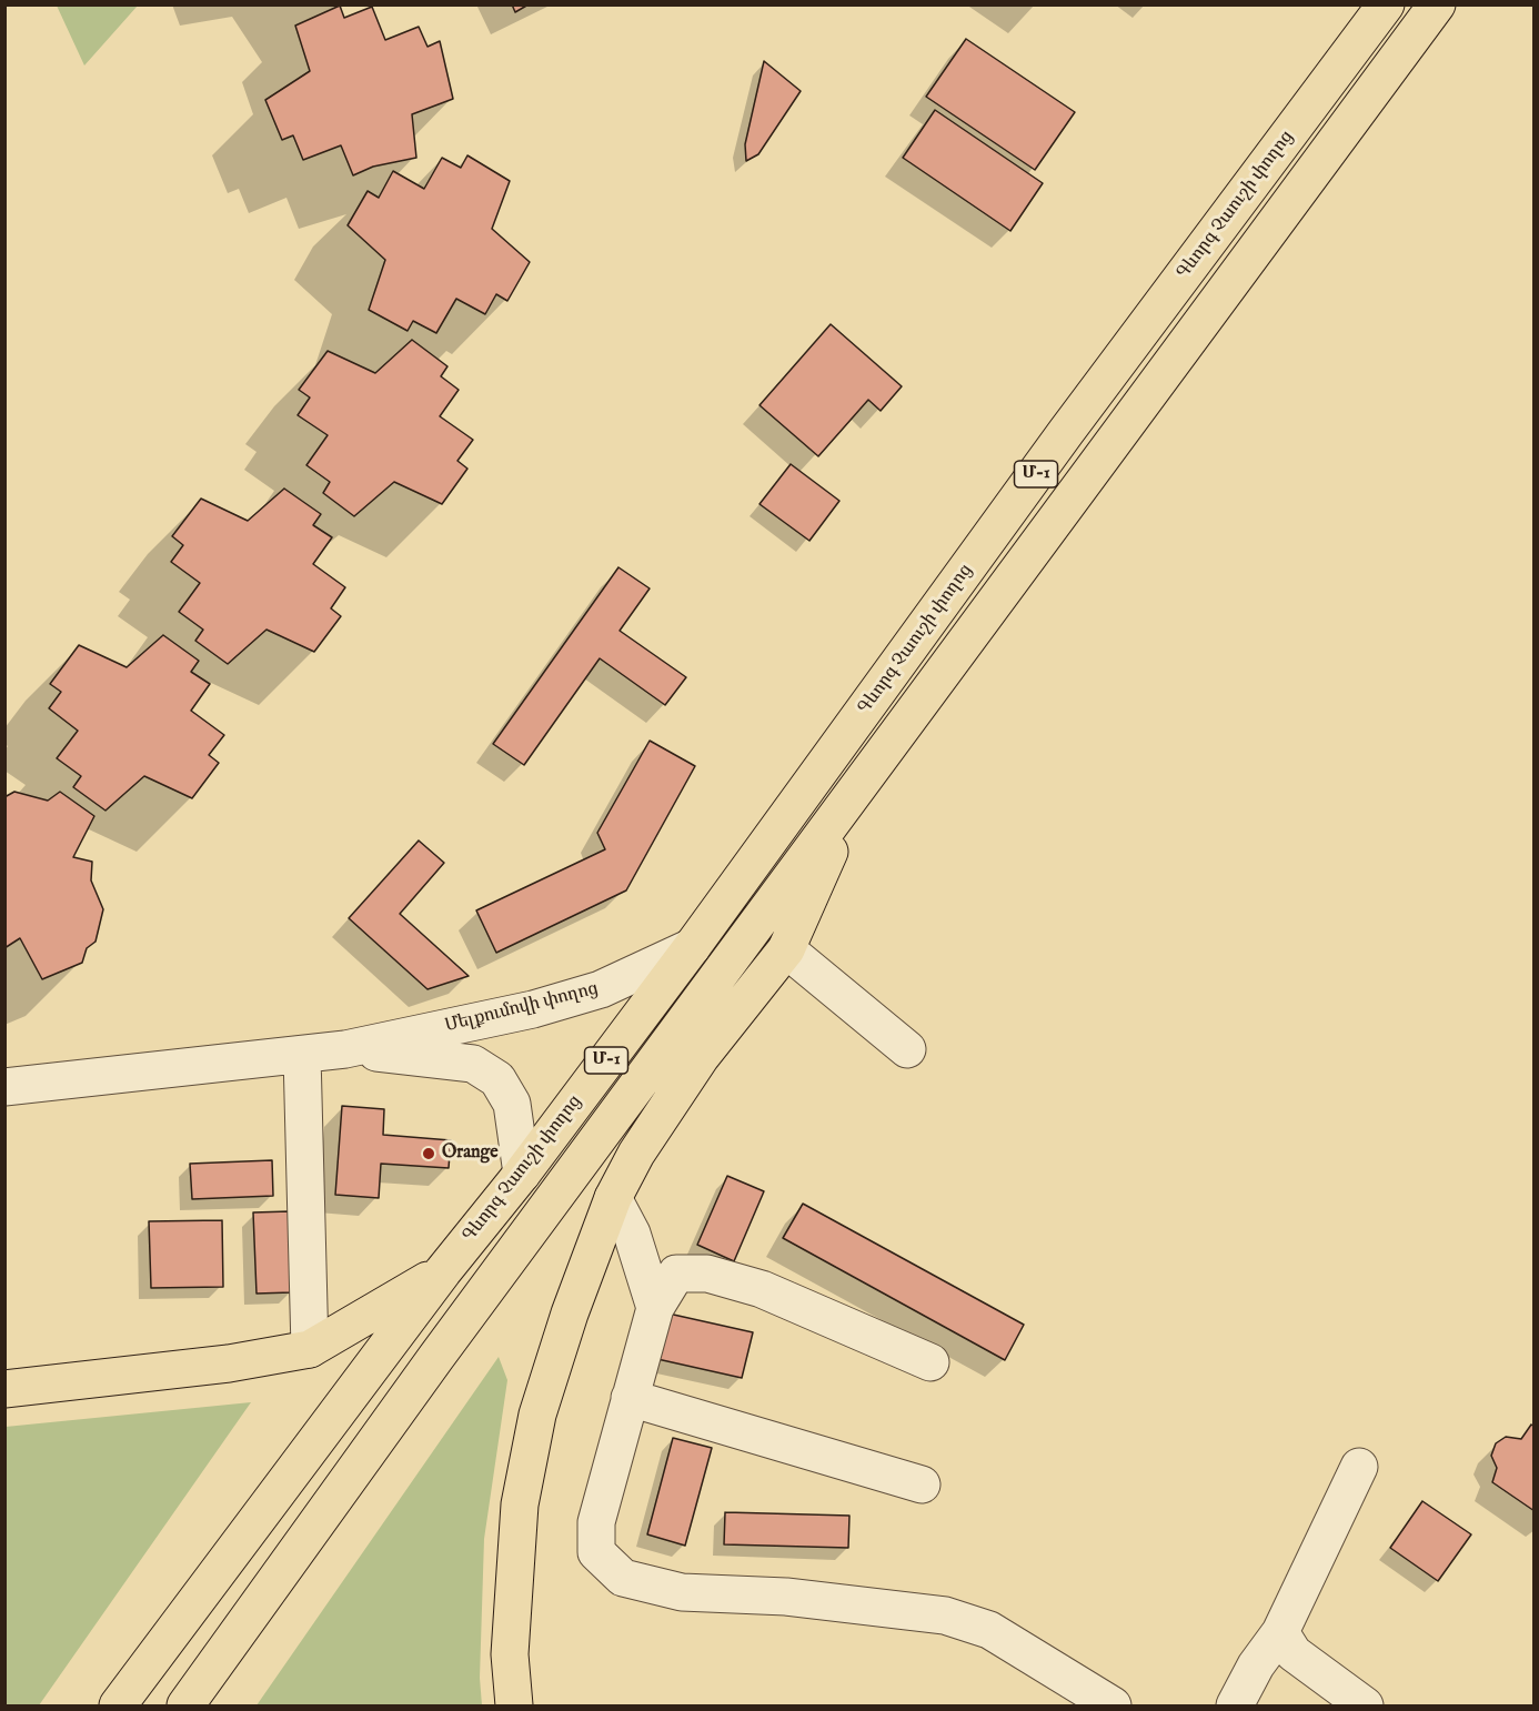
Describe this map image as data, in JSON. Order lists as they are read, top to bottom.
{
  "streets": {
    "highway": ["Գևորգ Չաուշի փողոց", "Մ-1"],
    "street": ["Մելքումովի փողոց"]
  },
  "crossings": [
    ["Գևորգ Չաուշի փողոց", "Մելքումովի փողոց"]
  ],
  "places": ["Orange"]
}
